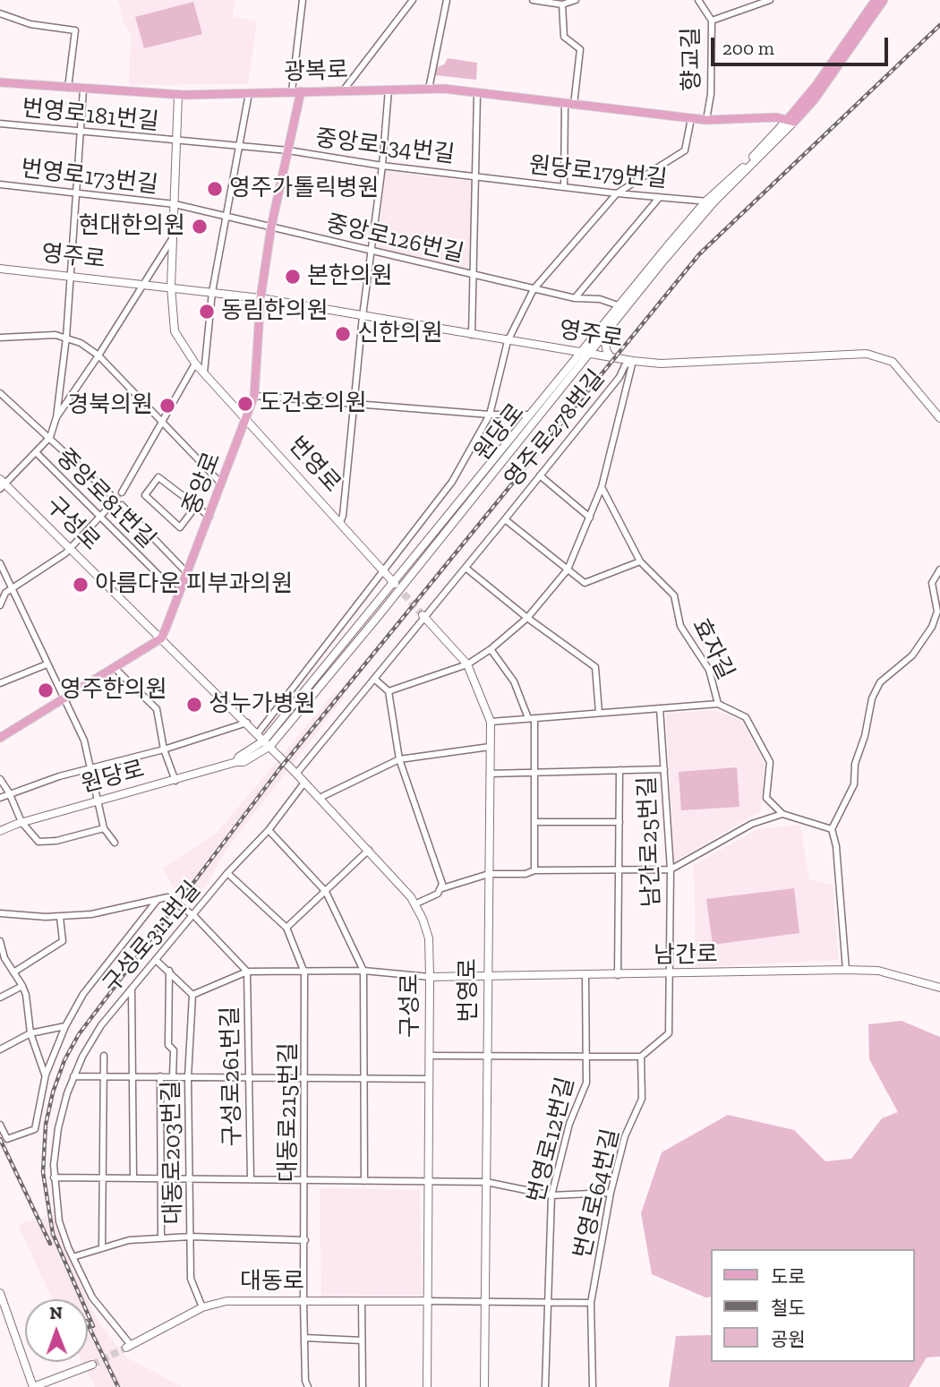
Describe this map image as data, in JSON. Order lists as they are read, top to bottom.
{
  "streets": {
    "main road": [
      "광복로",
      "영주로",
      "원당로",
      "번영로",
      "중앙로",
      "구성로",
      "남간로",
      "대동로"
    ],
    "street": [
      "향교길",
      "번영로181번길",
      "중앙로134번길",
      "원당로179번길",
      "번영로173번길",
      "중앙로126번길",
      "영주로278번길",
      "중앙로81번길",
      "효자길",
      "남간로25번길",
      "구성로311번길",
      "구성로261번길",
      "대동로215번길",
      "번영로12번길",
      "대동로203번길",
      "번영로64번길"
    ]
  },
  "crossings": [
    ["향교길", "광복로"],
    ["광복로", "원당로"],
    ["광복로", "번영로"],
    ["광복로", "중앙로"],
    ["번영로181번길", "번영로"],
    ["중앙로134번길", "원당로179번길"],
    ["중앙로134번길", "중앙로"],
    ["원당로179번길", "원당로"],
    ["번영로173번길", "번영로"],
    ["중앙로126번길", "원당로"],
    ["중앙로126번길", "중앙로"],
    ["영주로", "영주로278번길"],
    ["영주로", "원당로"],
    ["영주로", "번영로"],
    ["영주로", "중앙로"],
    ["영주로278번길", "번영로"],
    ["영주로278번길", "구성로"],
    ["원당로", "번영로"],
    ["원당로", "구성로"],
    ["번영로", "중앙로"],
    ["번영로", "남간로"],
    ["중앙로", "중앙로81번길"],
    ["중앙로", "구성로"],
    ["구성로", "구성로311번길"],
    ["구성로", "남간로"],
    ["구성로", "구성로261번길"],
    ["구성로", "대동로"],
    ["남간로25번길", "남간로"],
    ["구성로311번길", "구성로261번길"],
    ["구성로311번길", "대동로215번길"],
    ["구성로311번길", "대동로"],
    ["남간로", "번영로12번길"],
    ["구성로261번길", "대동로215번길"],
    ["구성로261번길", "대동로203번길"],
    ["대동로215번길", "대동로"],
    ["대동로203번길", "대동로"]
  ],
  "places": [
    "영주가톨릭병원",
    "현대한의원",
    "본한의원",
    "동림한의원",
    "신한의원",
    "도건호의원",
    "경북의원",
    "아름다운 피부과의원",
    "영주한의원",
    "성누가병원"
  ],
  "legend": ["도로", "철도", "공원"],
  "scale_bar": "200 m",
  "north": "top"
}
